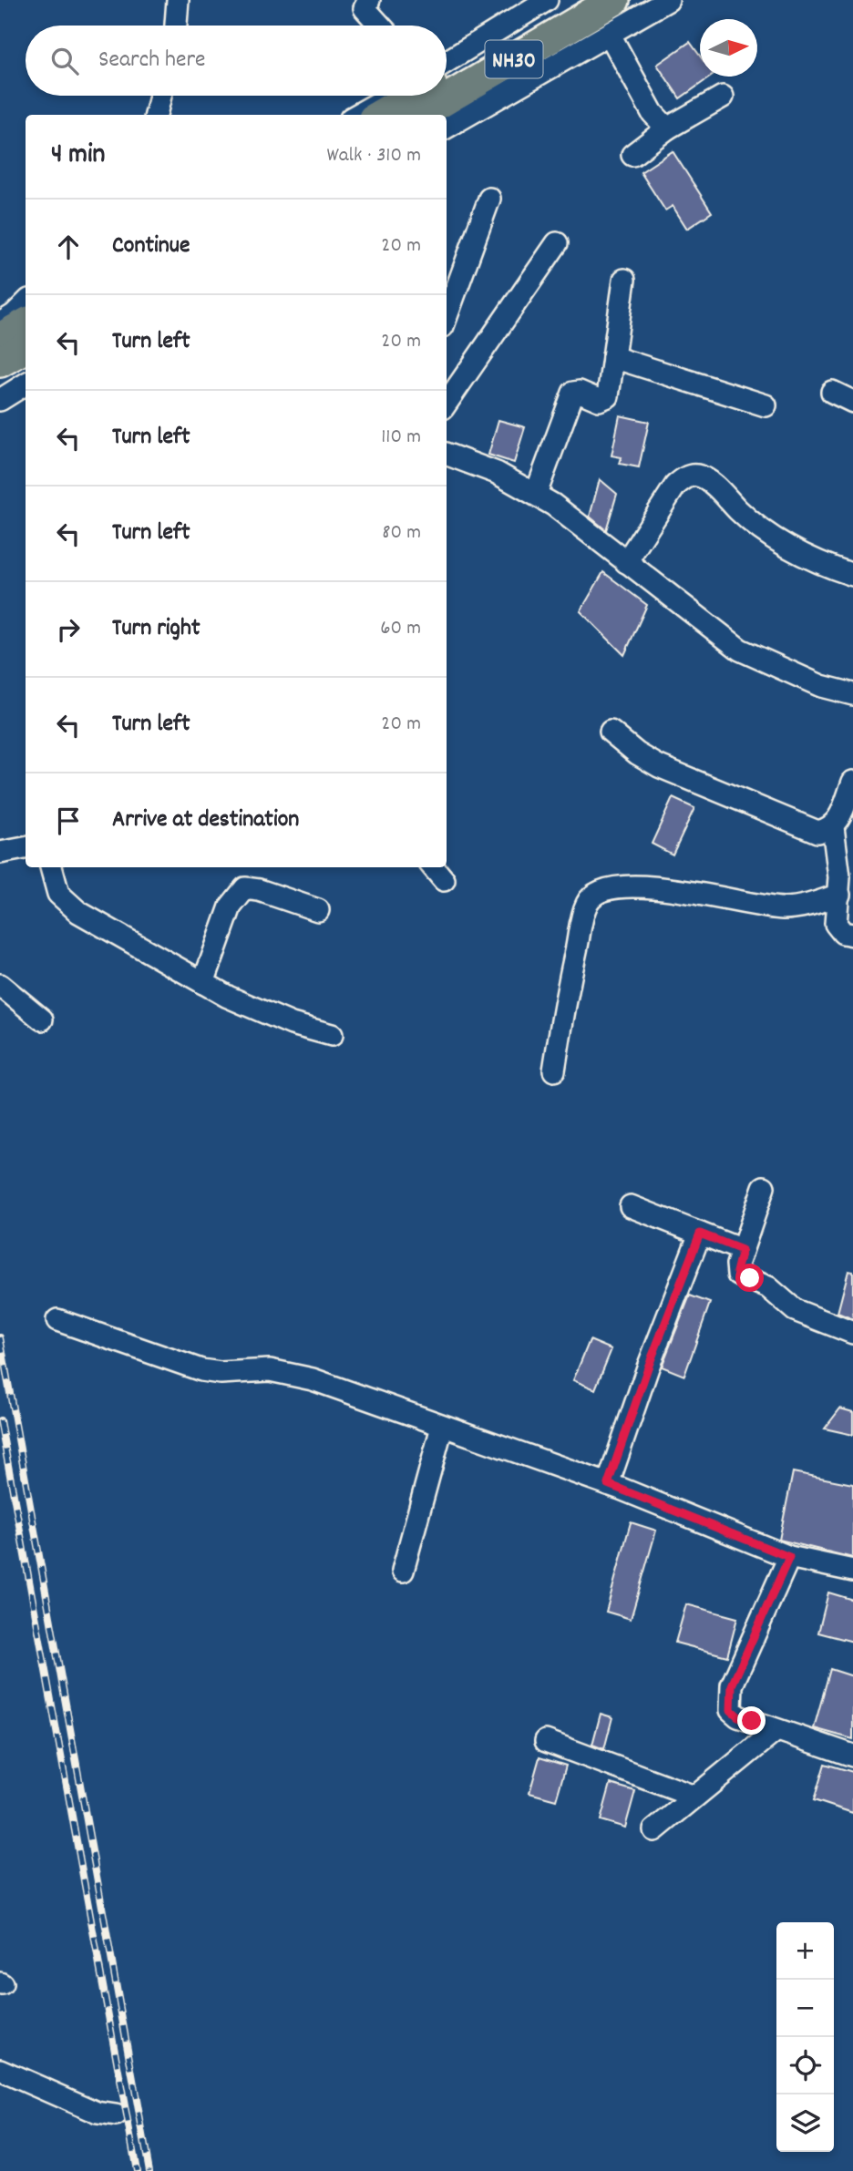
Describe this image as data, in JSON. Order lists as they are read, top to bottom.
{
  "streets": {
    "highway": ["NH30"]
  },
  "north": "right",
  "page": {
    "search": "Search here",
    "heading": ["4 min", "Walk · 310 m"],
    "list": [
      ["Continue", "20 m"],
      ["Turn left", "20 m"],
      ["Turn left", "110 m"],
      ["Turn left", "80 m"],
      ["Turn right", "60 m"],
      ["Turn left", "20 m"],
      "Arrive at destination"
    ],
    "map_buttons": ["+", "−"]
  }
}
